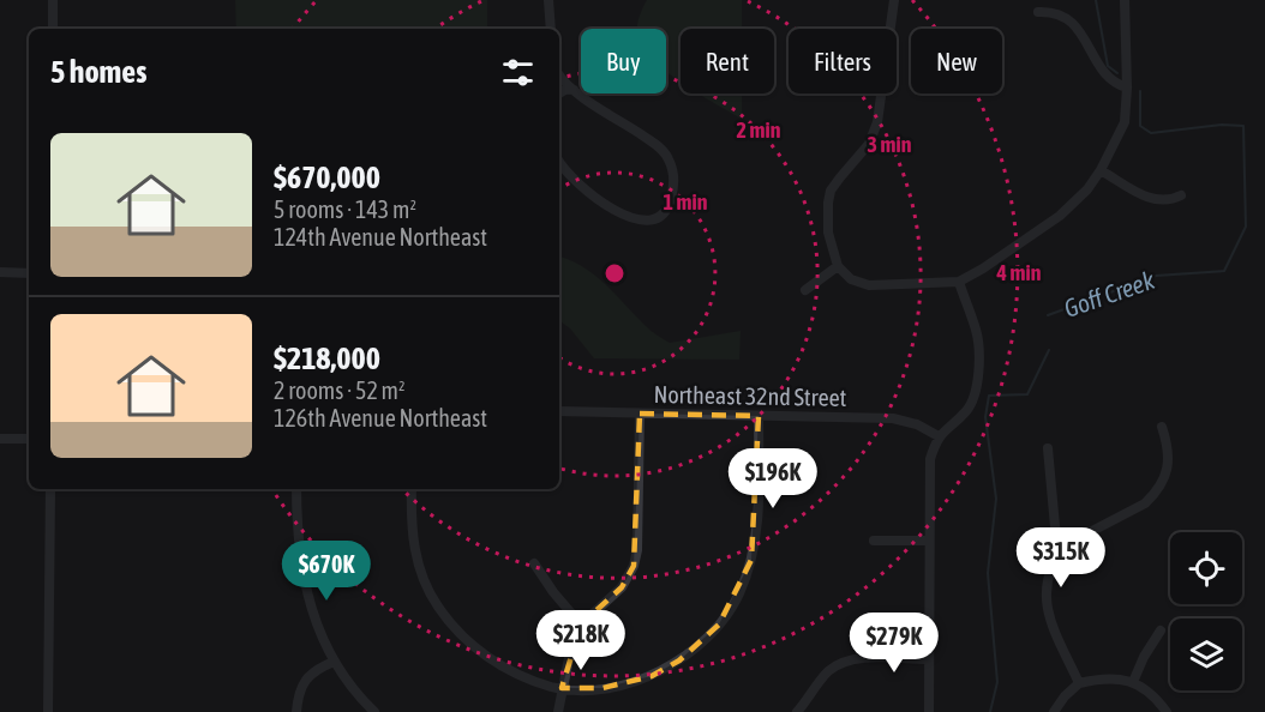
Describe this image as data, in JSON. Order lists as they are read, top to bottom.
{
  "streets": {
    "street": ["Northeast 32nd Street"]
  },
  "water": ["Goff Creek"],
  "page": {
    "chip": [
      "Buy",
      "Rent",
      "Filters",
      "New"
    ],
    "heading": "5 homes",
    "list": [
      {
        "name": "$670,000",
        "note": "5 rooms · 143 m² · 124th Avenue Northeast"
      },
      {
        "name": "$218,000",
        "note": "2 rooms · 52 m² · 126th Avenue Northeast"
      }
    ],
    "price": [
      "$196K",
      "$315K",
      "$670K",
      "$218K",
      "$279K"
    ]
  },
  "rings": [
    "2 min",
    "3 min",
    "1 min",
    "4 min"
  ]
}
